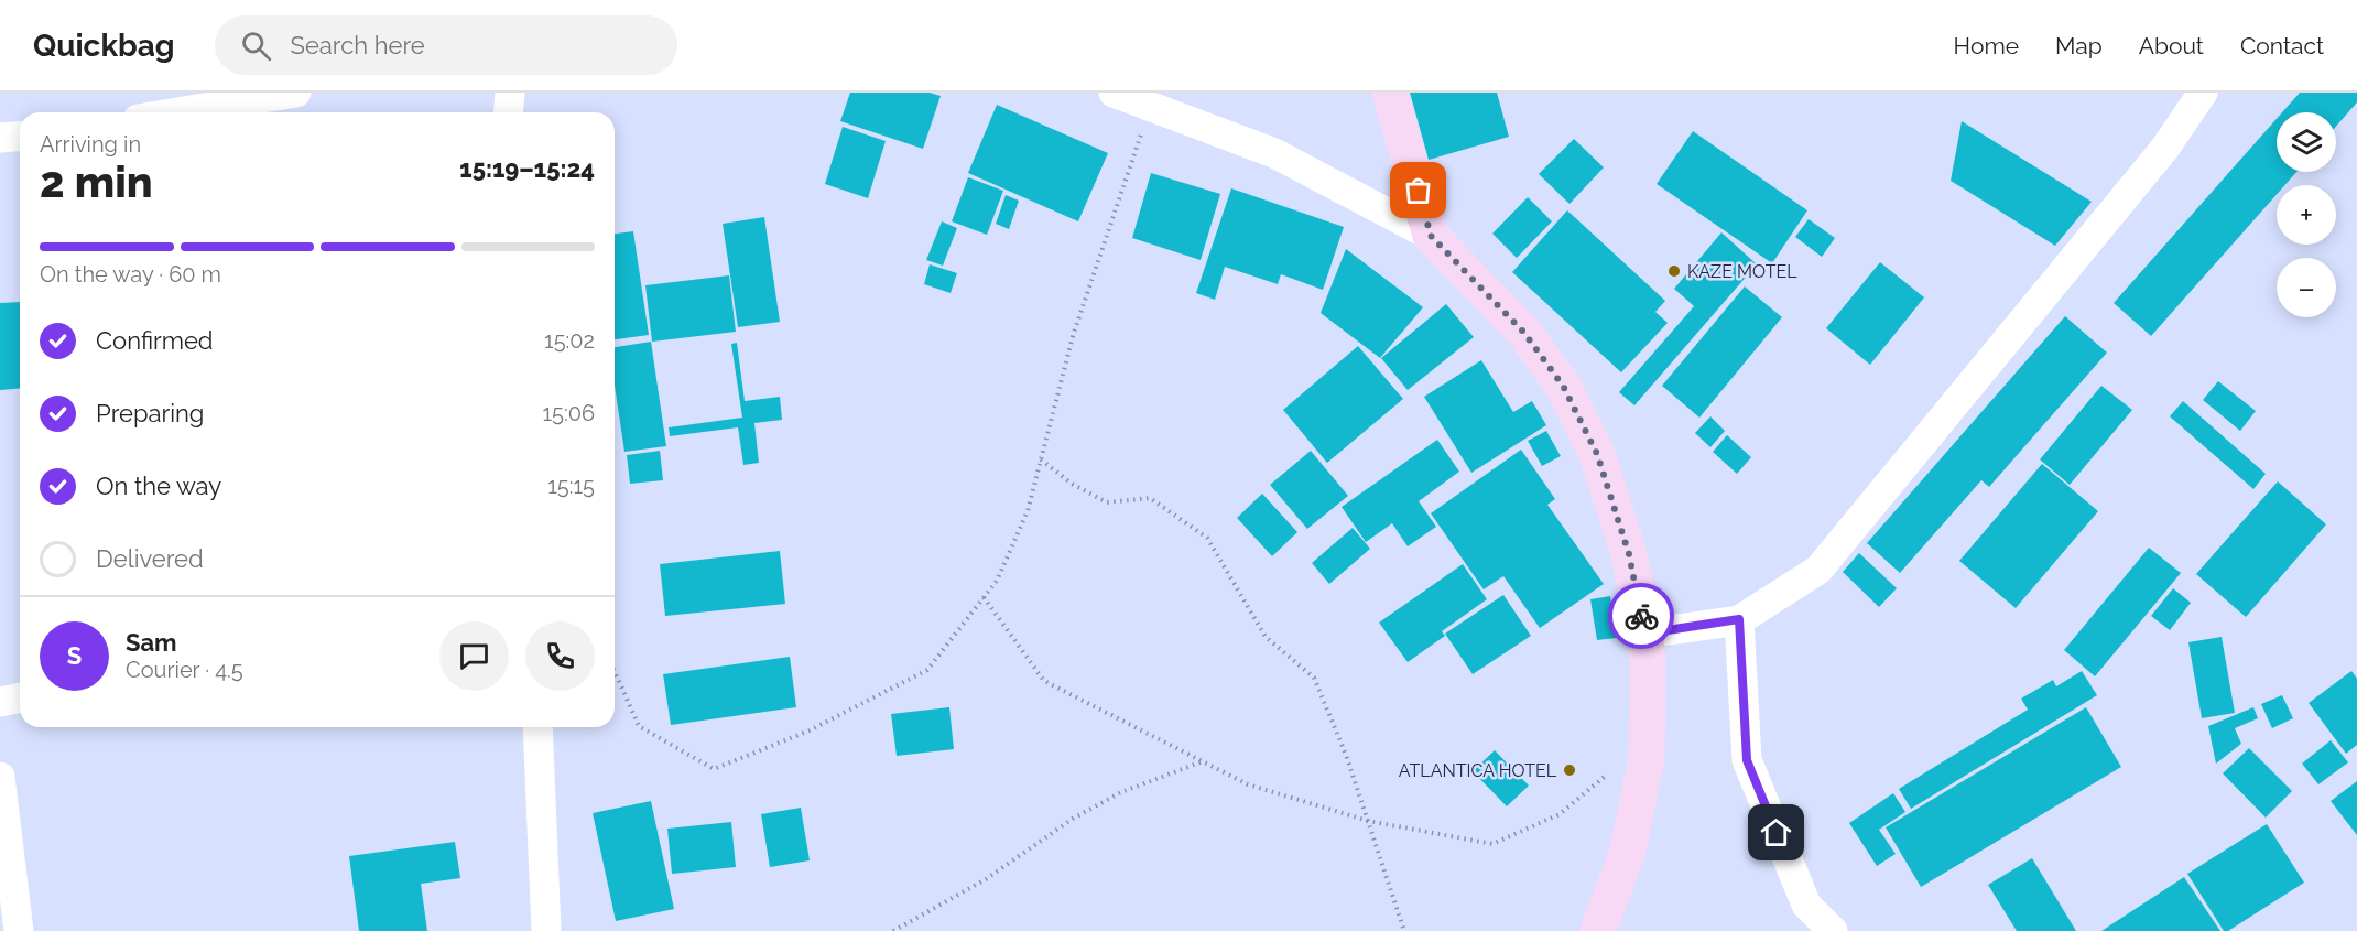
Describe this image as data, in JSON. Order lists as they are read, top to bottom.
{
  "places": ["KAZE MOTEL", "ATLANTICA HOTEL"],
  "page": {
    "header": "Quickbag",
    "search": "Search here",
    "nav": [
      "Home",
      "Map",
      "About",
      "Contact"
    ],
    "map_buttons": ["+", "−"],
    "heading": ["2 min", "Arriving in", "15:19–15:24"],
    "panel": ["Sam", "Courier · 4.5"],
    "bar": "On the way · 60 m",
    "list": [
      ["Confirmed", "15:02"],
      ["Preparing", "15:06"],
      ["On the way", "15:15"],
      "Delivered"
    ],
    "round": "S"
  }
}
